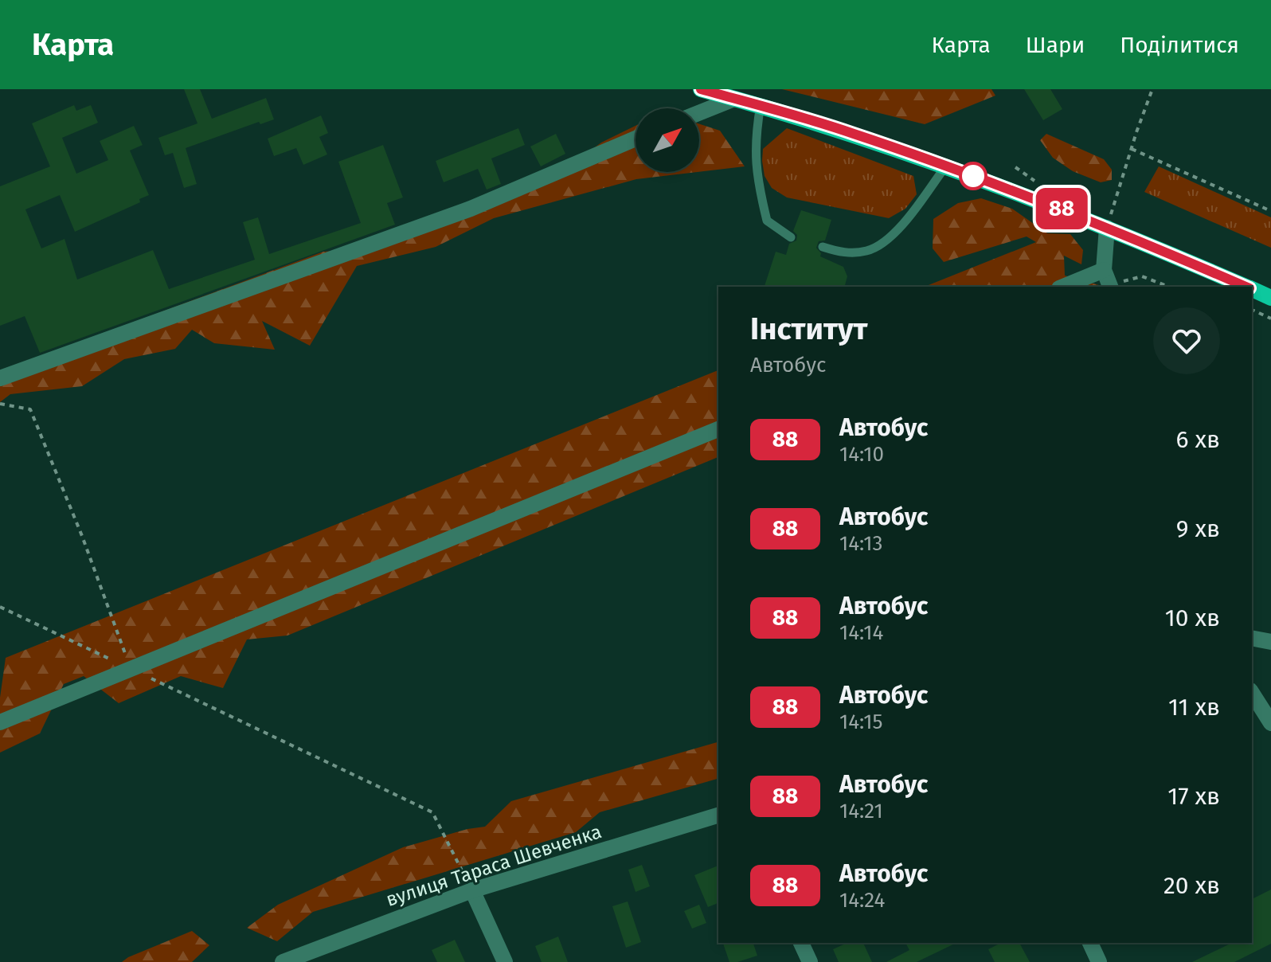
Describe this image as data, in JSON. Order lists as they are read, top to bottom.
{
  "streets": {
    "street": ["вулиця Тараса Шевченка"]
  },
  "lines": ["bus line 88"],
  "north": "top right",
  "page": {
    "header": "Карта",
    "nav": ["Карта", "Шари", "Поділитися"],
    "on_map": "88",
    "heading": ["Інститут", "Автобус"],
    "list": [
      {
        "mark": "88",
        "name": "Автобус",
        "note": "14:10",
        "value": "6 хв"
      },
      {
        "mark": "88",
        "name": "Автобус",
        "note": "14:13",
        "value": "9 хв"
      },
      {
        "mark": "88",
        "name": "Автобус",
        "note": "14:14",
        "value": "10 хв"
      },
      {
        "mark": "88",
        "name": "Автобус",
        "note": "14:15",
        "value": "11 хв"
      },
      {
        "mark": "88",
        "name": "Автобус",
        "note": "14:21",
        "value": "17 хв"
      },
      {
        "mark": "88",
        "name": "Автобус",
        "note": "14:24",
        "value": "20 хв"
      }
    ]
  }
}
